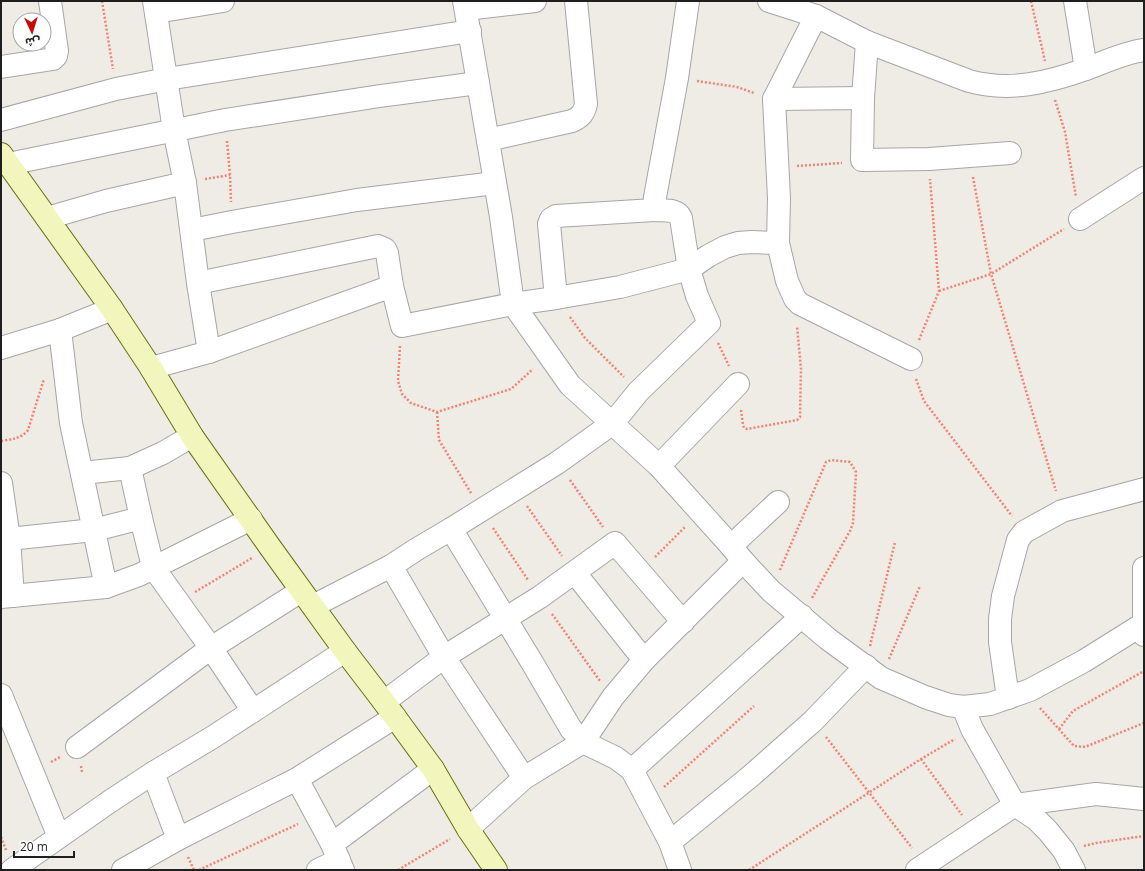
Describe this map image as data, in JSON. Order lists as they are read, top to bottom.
{
  "scale_bar": "20 m",
  "north": "bottom"
}
